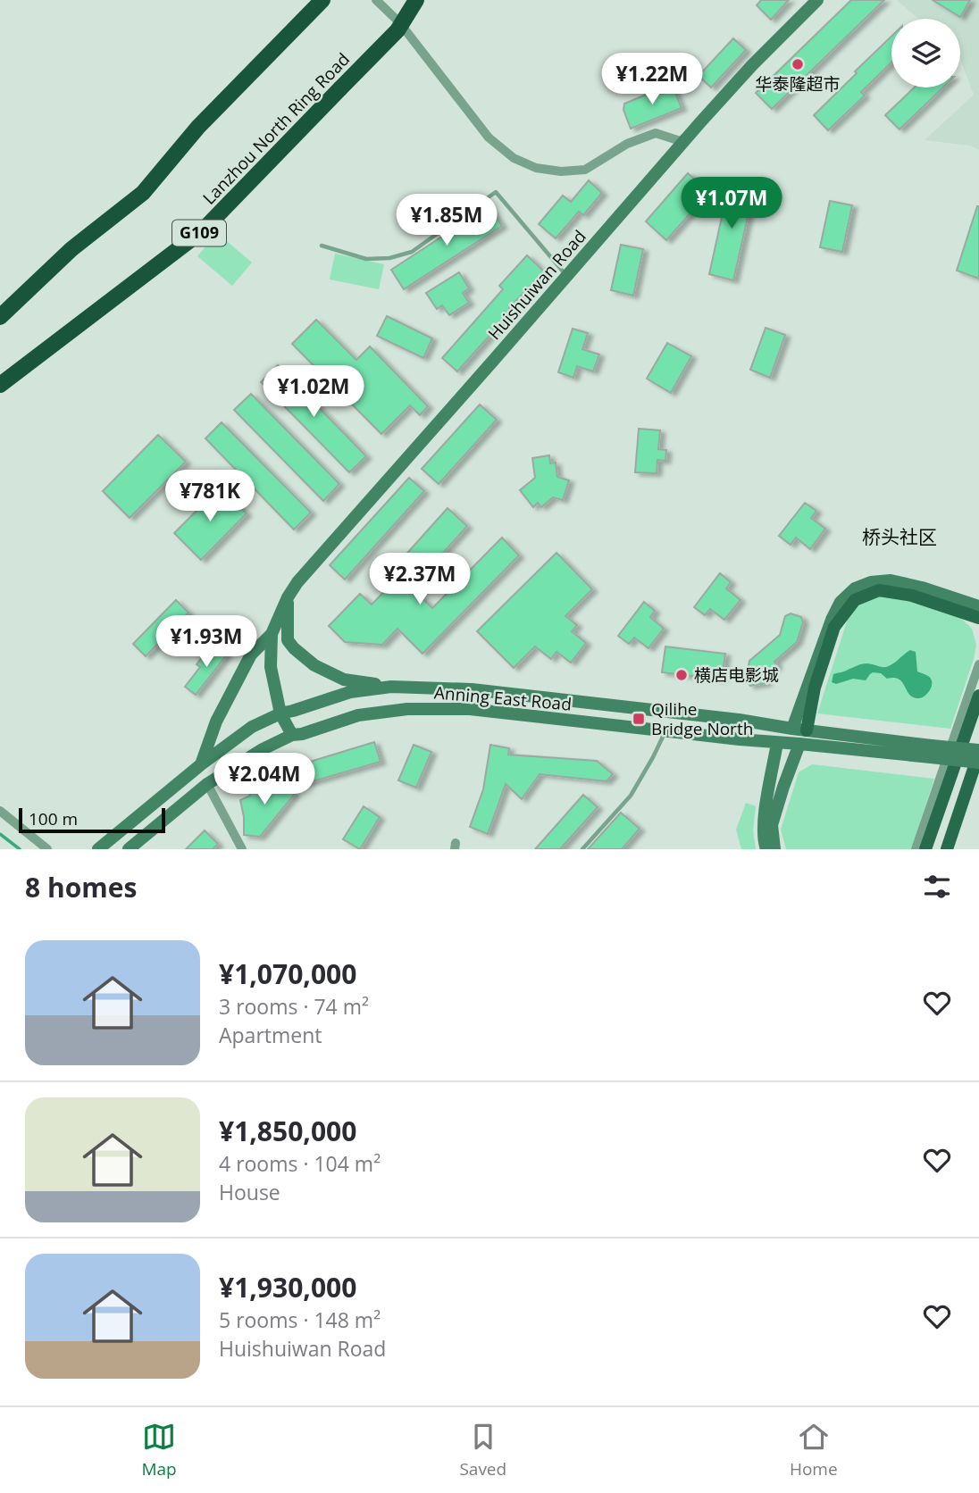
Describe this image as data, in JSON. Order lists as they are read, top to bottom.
{
  "streets": {
    "highway": ["Lanzhou North Ring Road", "G109"],
    "main road": ["Huishuiwan Road", "Anning East Road"]
  },
  "crossings": [
    ["Huishuiwan Road", "Anning East Road"]
  ],
  "districts": ["桥头社区"],
  "places": {
    "other": ["华泰隆超市", "横店电影城"],
    "transit": ["Qilihe Bridge North"]
  },
  "scale_bar": "100 m",
  "page": {
    "price": [
      "¥1.22M",
      "¥1.07M",
      "¥1.85M",
      "¥1.02M",
      "¥781K",
      "¥2.37M",
      "¥1.93M",
      "¥2.04M"
    ],
    "scale": "100 m",
    "heading": "8 homes",
    "list": [
      {
        "name": "¥1,070,000",
        "note": "3 rooms · 74 m² · Apartment"
      },
      {
        "name": "¥1,850,000",
        "note": "4 rooms · 104 m² · House"
      },
      {
        "name": "¥1,930,000",
        "note": "5 rooms · 148 m² · Huishuiwan Road"
      }
    ],
    "tabs": ["Map", "Saved", "Home"]
  }
}
